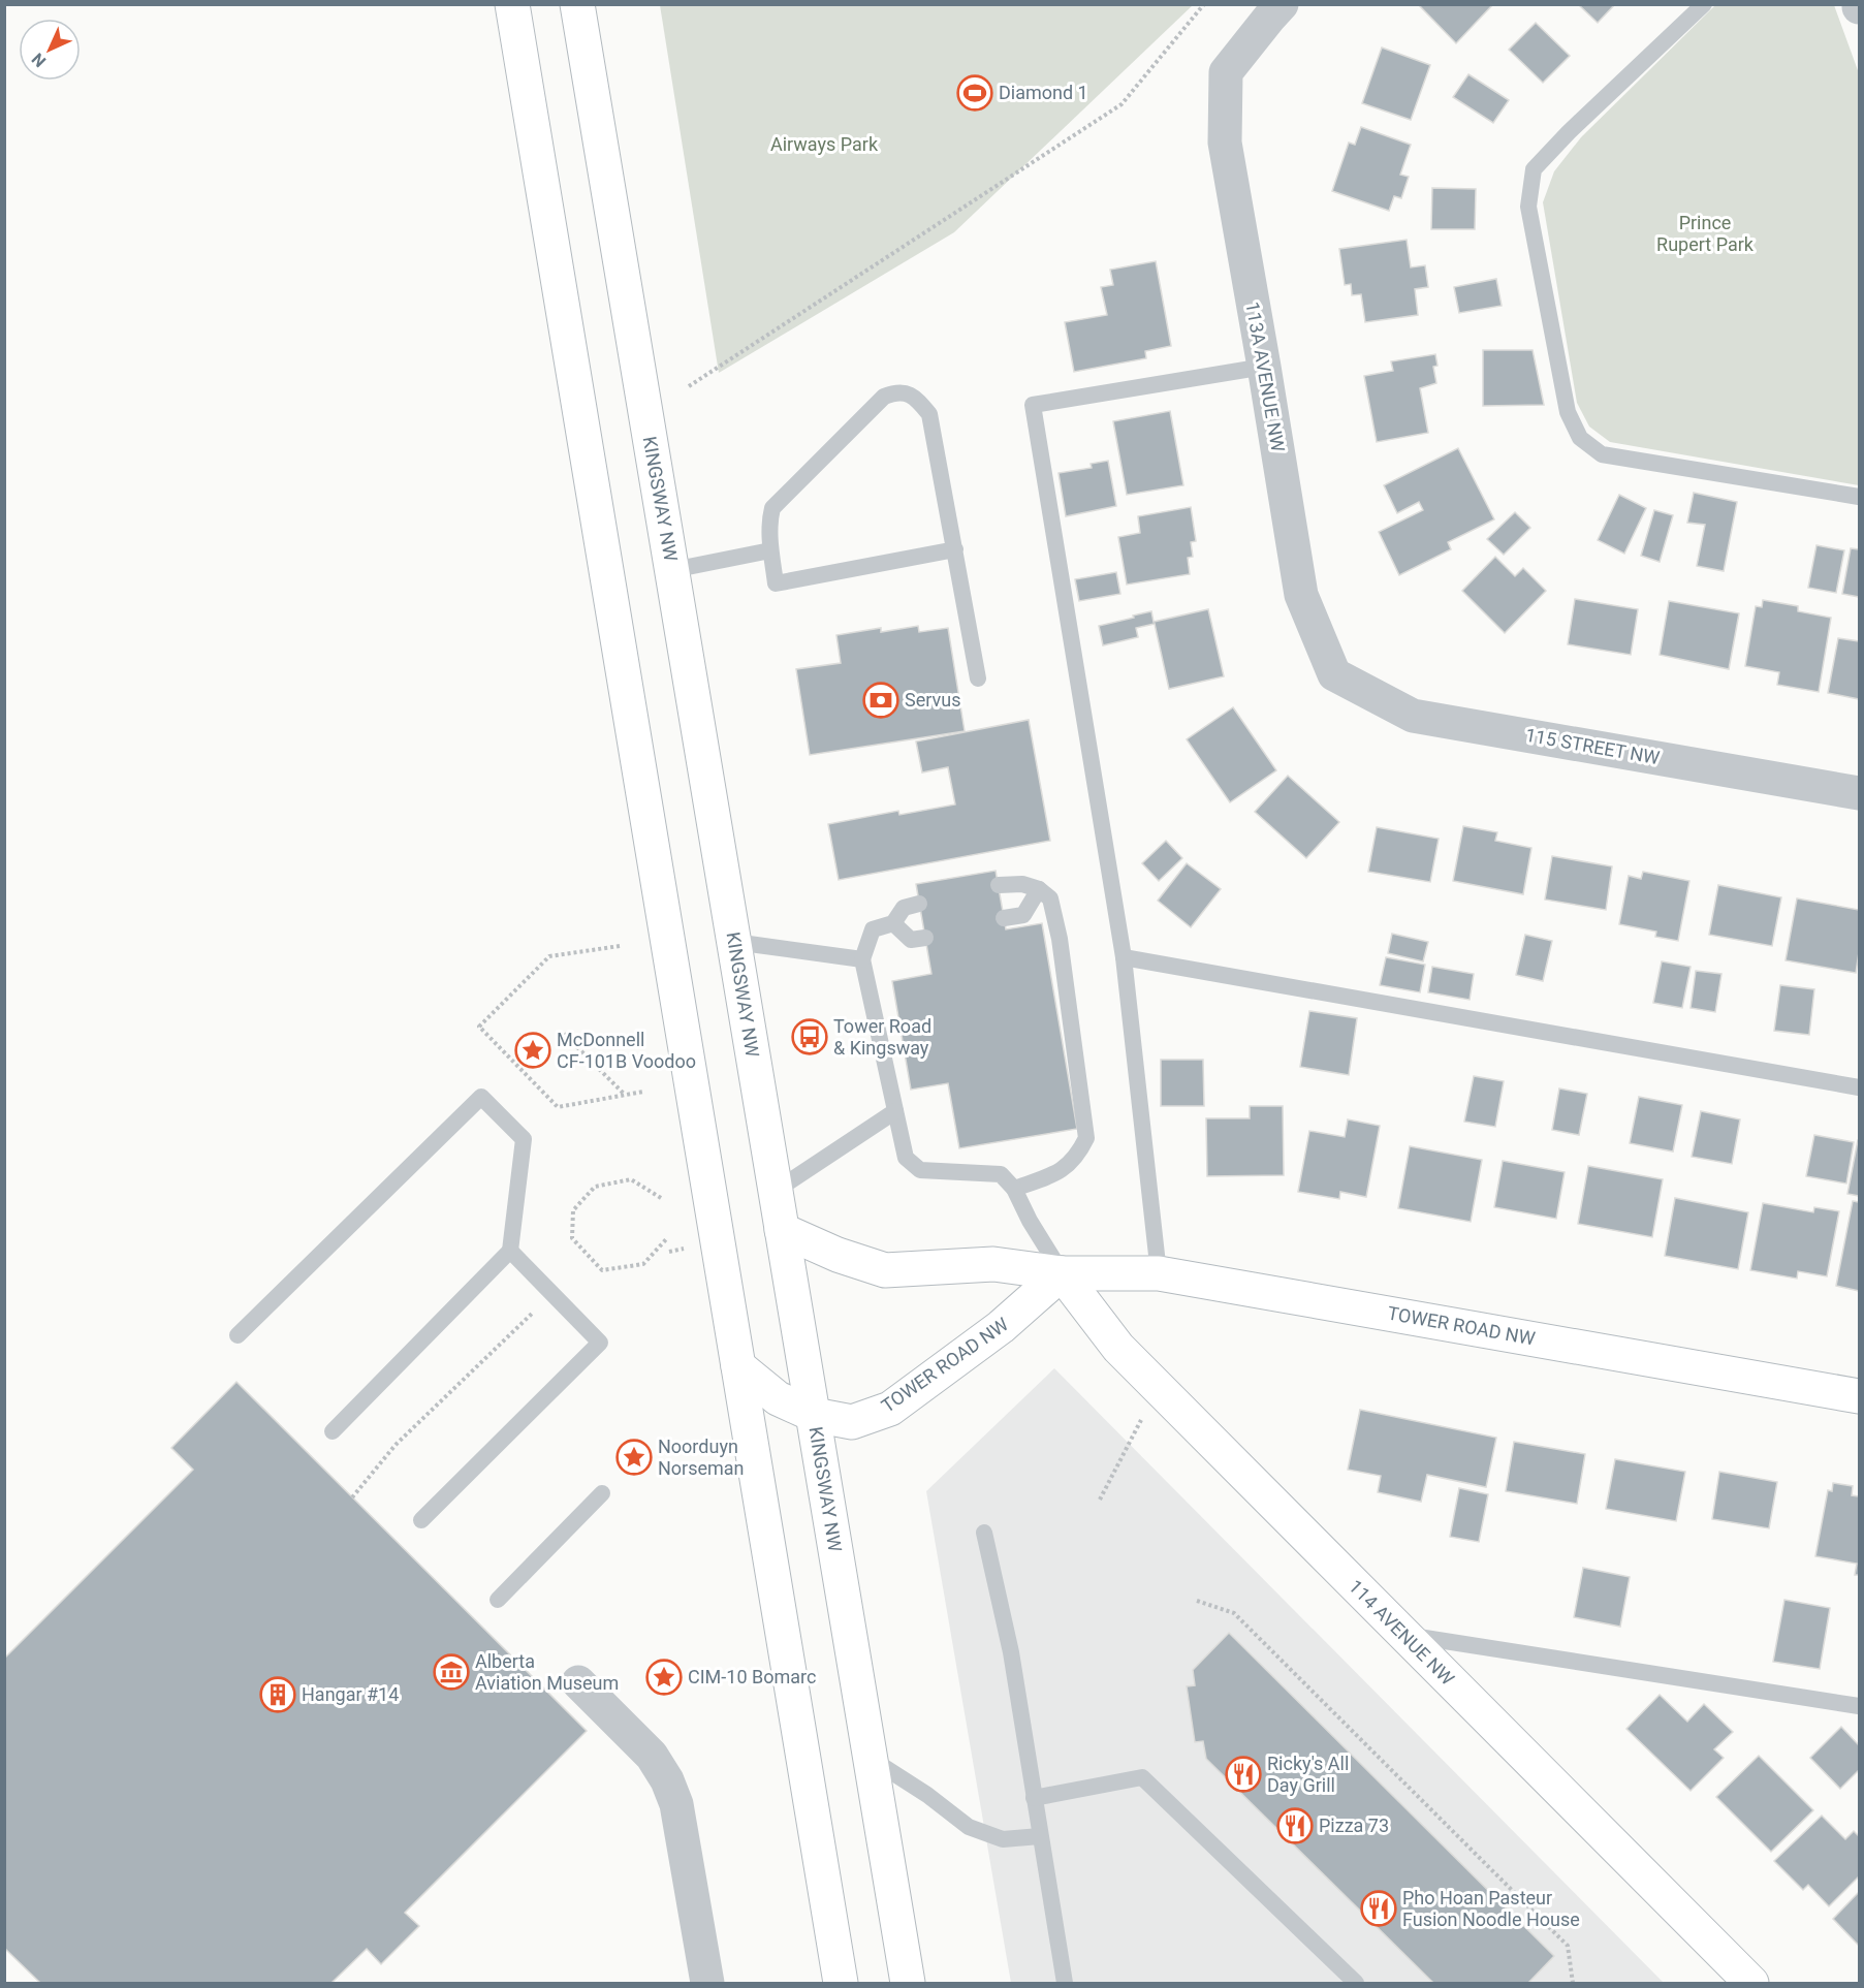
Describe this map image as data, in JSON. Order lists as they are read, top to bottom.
{
  "streets": {
    "main road": ["KINGSWAY NW", "TOWER ROAD NW", "114 AVENUE NW"],
    "street": ["113A AVENUE NW", "115 STREET NW"]
  },
  "crossings": [
    ["113A AVENUE NW", "115 STREET NW"],
    ["KINGSWAY NW", "TOWER ROAD NW"],
    ["TOWER ROAD NW", "114 AVENUE NW"]
  ],
  "parks": ["Airways Park", "Prince Rupert Park"],
  "places": {
    "sports": ["Diamond 1"],
    "bank": ["Servus"],
    "bus stop": ["Tower Road & Kingsway"],
    "place": ["McDonnell CF-101B Voodoo", "Noorduyn Norseman", "CIM-10 Bomarc"],
    "museum": ["Alberta Aviation Museum"],
    "building": ["Hangar #14"],
    "restaurant": ["Ricky's All Day Grill", "Pizza 73", "Pho Hoan Pasteur Fusion Noodle House"]
  },
  "north": "bottom left"
}
